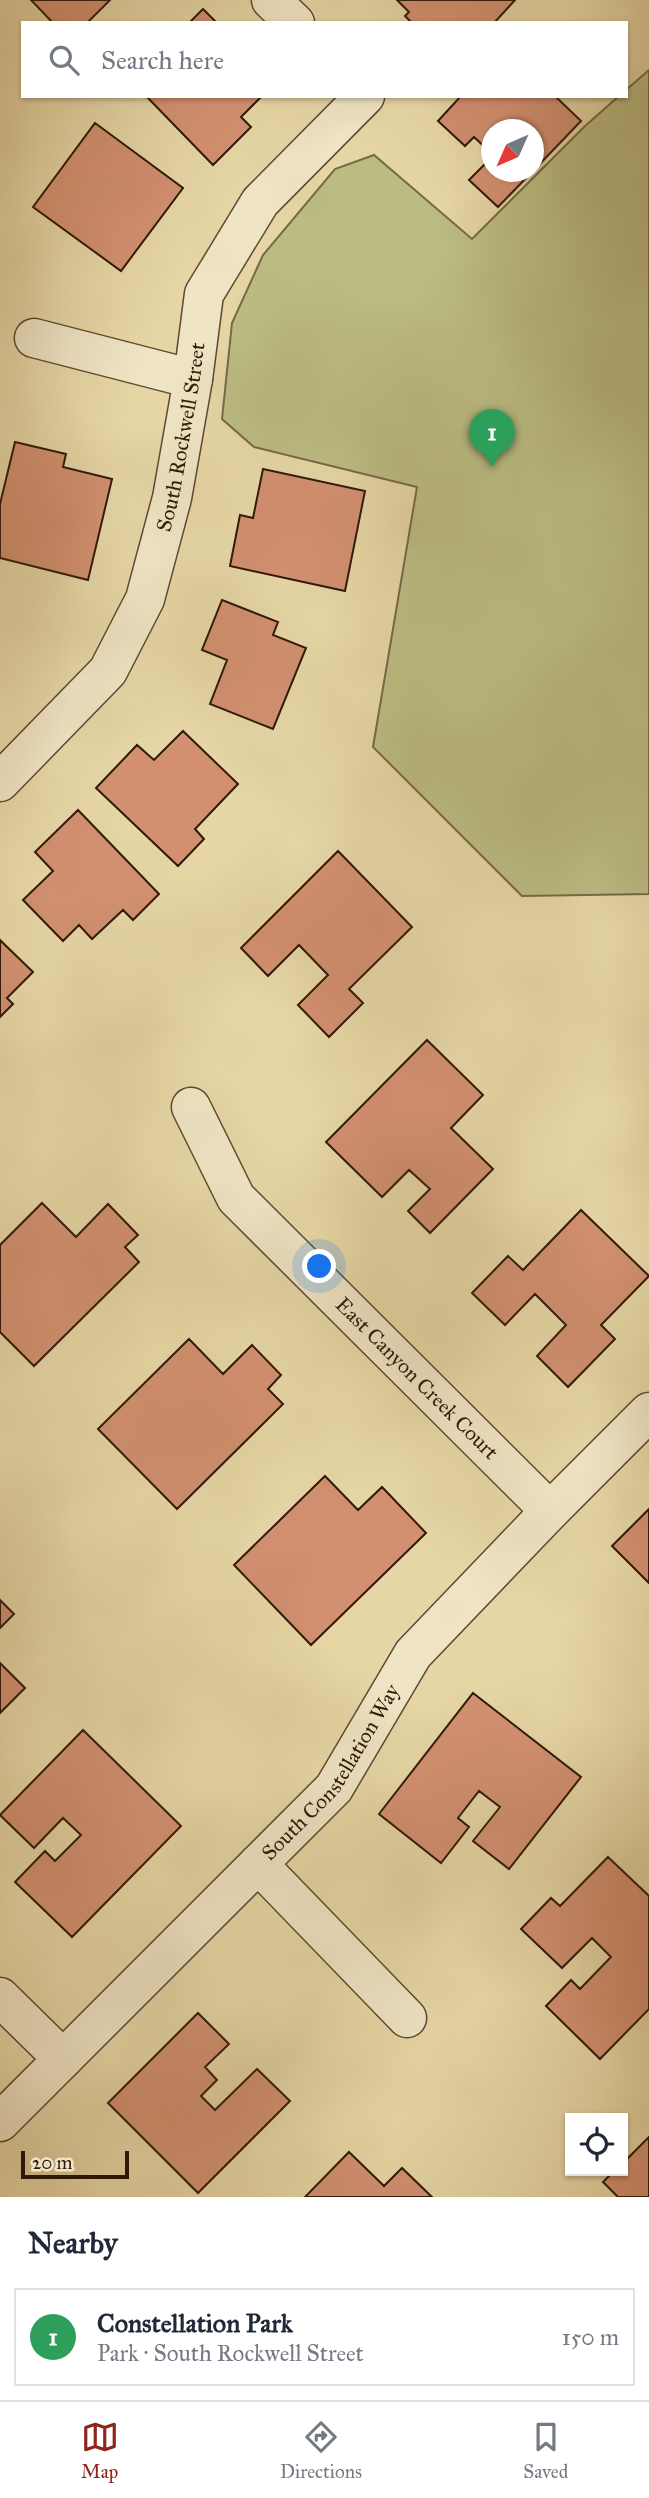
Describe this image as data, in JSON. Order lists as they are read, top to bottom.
{
  "streets": {
    "street": ["South Rockwell Street", "East Canyon Creek Court", "South Constellation Way"]
  },
  "crossings": [
    ["East Canyon Creek Court", "South Constellation Way"]
  ],
  "scale_bar": "20 m",
  "north": "bottom left",
  "page": {
    "search": "Search here",
    "pins": "1",
    "scale": "20 m",
    "heading": "Nearby",
    "list": [
      {
        "mark": "1",
        "name": "Constellation Park",
        "note": "Park · South Rockwell Street",
        "value": "150 m"
      }
    ],
    "nav": ["Map", "Directions", "Saved"]
  }
}
